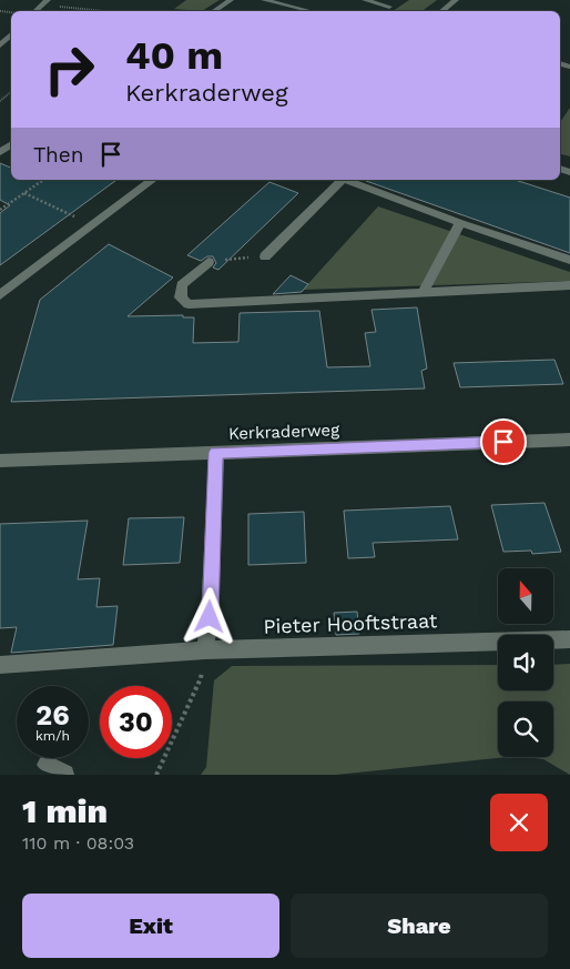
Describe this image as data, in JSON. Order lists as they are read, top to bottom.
{
  "streets": {
    "street": ["Kerkraderweg", "Pieter Hooftstraat"]
  },
  "north": "top",
  "page": {
    "turn": ["40 m", "Kerkraderweg"],
    "then": "Then",
    "speed": "26 km/h",
    "limit": "30",
    "heading": ["1 min", "110 m · 08:03"],
    "buttons": ["Exit", "Share"]
  }
}
